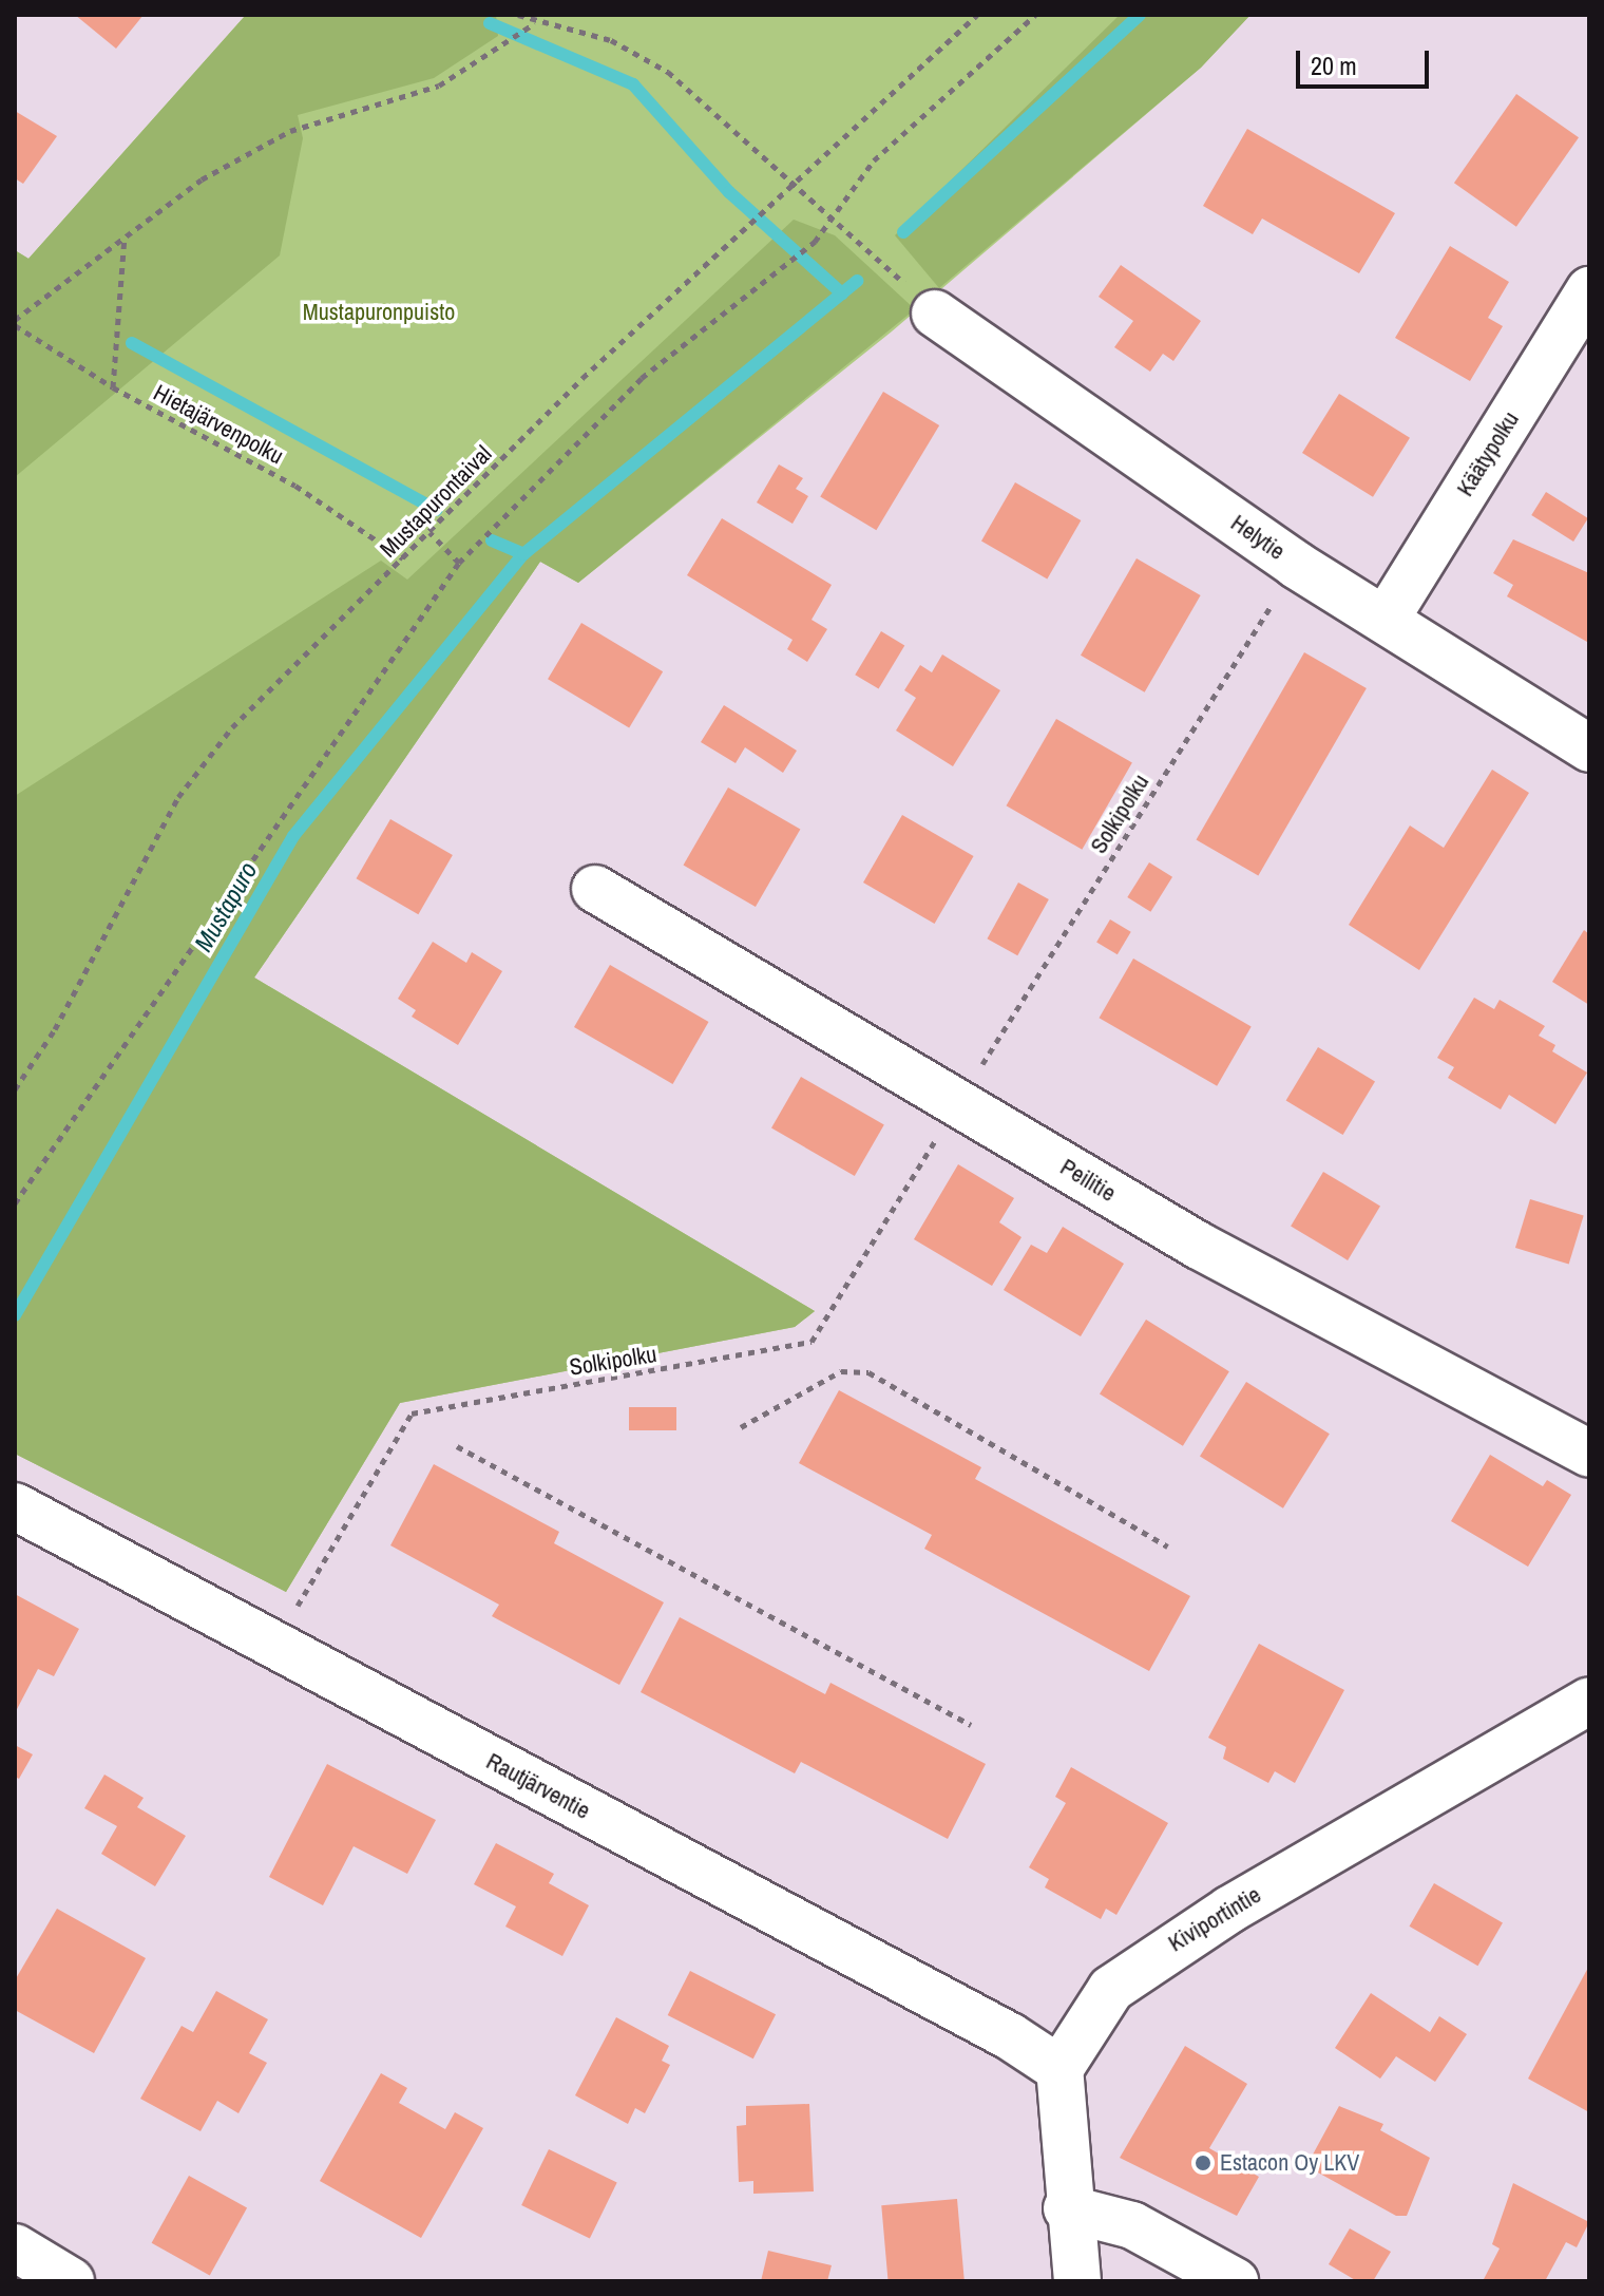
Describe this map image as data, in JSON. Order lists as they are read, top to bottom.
{
  "streets": {
    "street": [
      "Käätypolku",
      "Helytie",
      "Peilitie",
      "Rautjärventie",
      "Kiviportintie"
    ],
    "path": ["Hietajärvenpolku", "Mustapurontaival", "Solkipolku"]
  },
  "crossings": [
    ["Hietajärvenpolku", "Mustapurontaival"],
    ["Käätypolku", "Helytie"],
    ["Helytie", "Solkipolku"],
    ["Solkipolku", "Peilitie"],
    ["Solkipolku", "Rautjärventie"],
    ["Rautjärventie", "Kiviportintie"]
  ],
  "water": ["Mustapuro"],
  "parks": ["Mustapuronpuisto"],
  "places": ["Estacon Oy LKV"],
  "scale_bar": "20 m"
}
